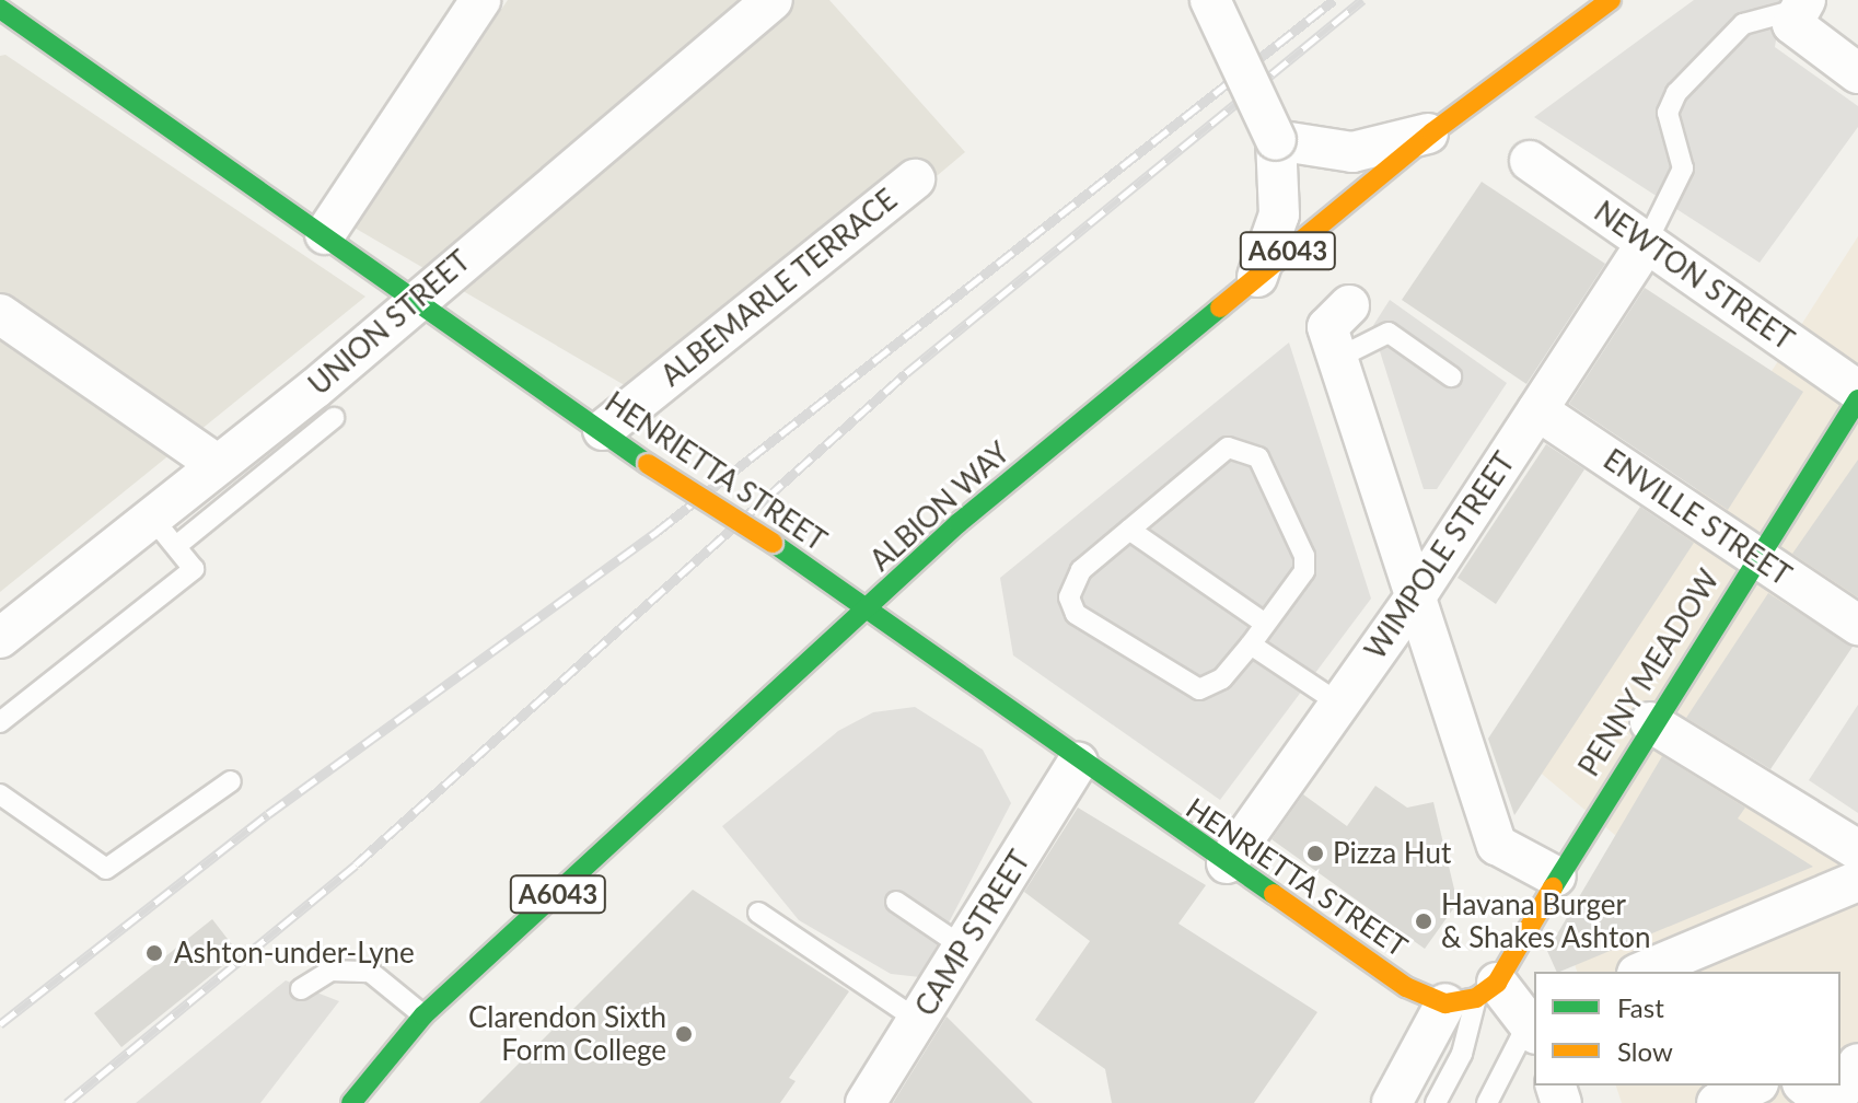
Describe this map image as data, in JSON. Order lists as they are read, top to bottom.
{
  "streets": {
    "main road": [
      "A6043",
      "HENRIETTA STREET",
      "ALBION WAY",
      "PENNY MEADOW"
    ],
    "street": [
      "NEWTON STREET",
      "ALBEMARLE TERRACE",
      "UNION STREET",
      "ENVILLE STREET",
      "WIMPOLE STREET",
      "CAMP STREET"
    ]
  },
  "crossings": [
    ["NEWTON STREET", "WIMPOLE STREET"],
    ["ALBEMARLE TERRACE", "HENRIETTA STREET"],
    ["UNION STREET", "HENRIETTA STREET"],
    ["HENRIETTA STREET", "ALBION WAY"],
    ["HENRIETTA STREET", "WIMPOLE STREET"],
    ["HENRIETTA STREET", "PENNY MEADOW"],
    ["HENRIETTA STREET", "CAMP STREET"],
    ["ENVILLE STREET", "WIMPOLE STREET"],
    ["ENVILLE STREET", "PENNY MEADOW"]
  ],
  "places": [
    "Pizza Hut",
    "Havana Burger & Shakes Ashton",
    "Ashton-under-Lyne",
    "Clarendon Sixth Form College"
  ],
  "legend": ["Fast", "Slow"]
}
